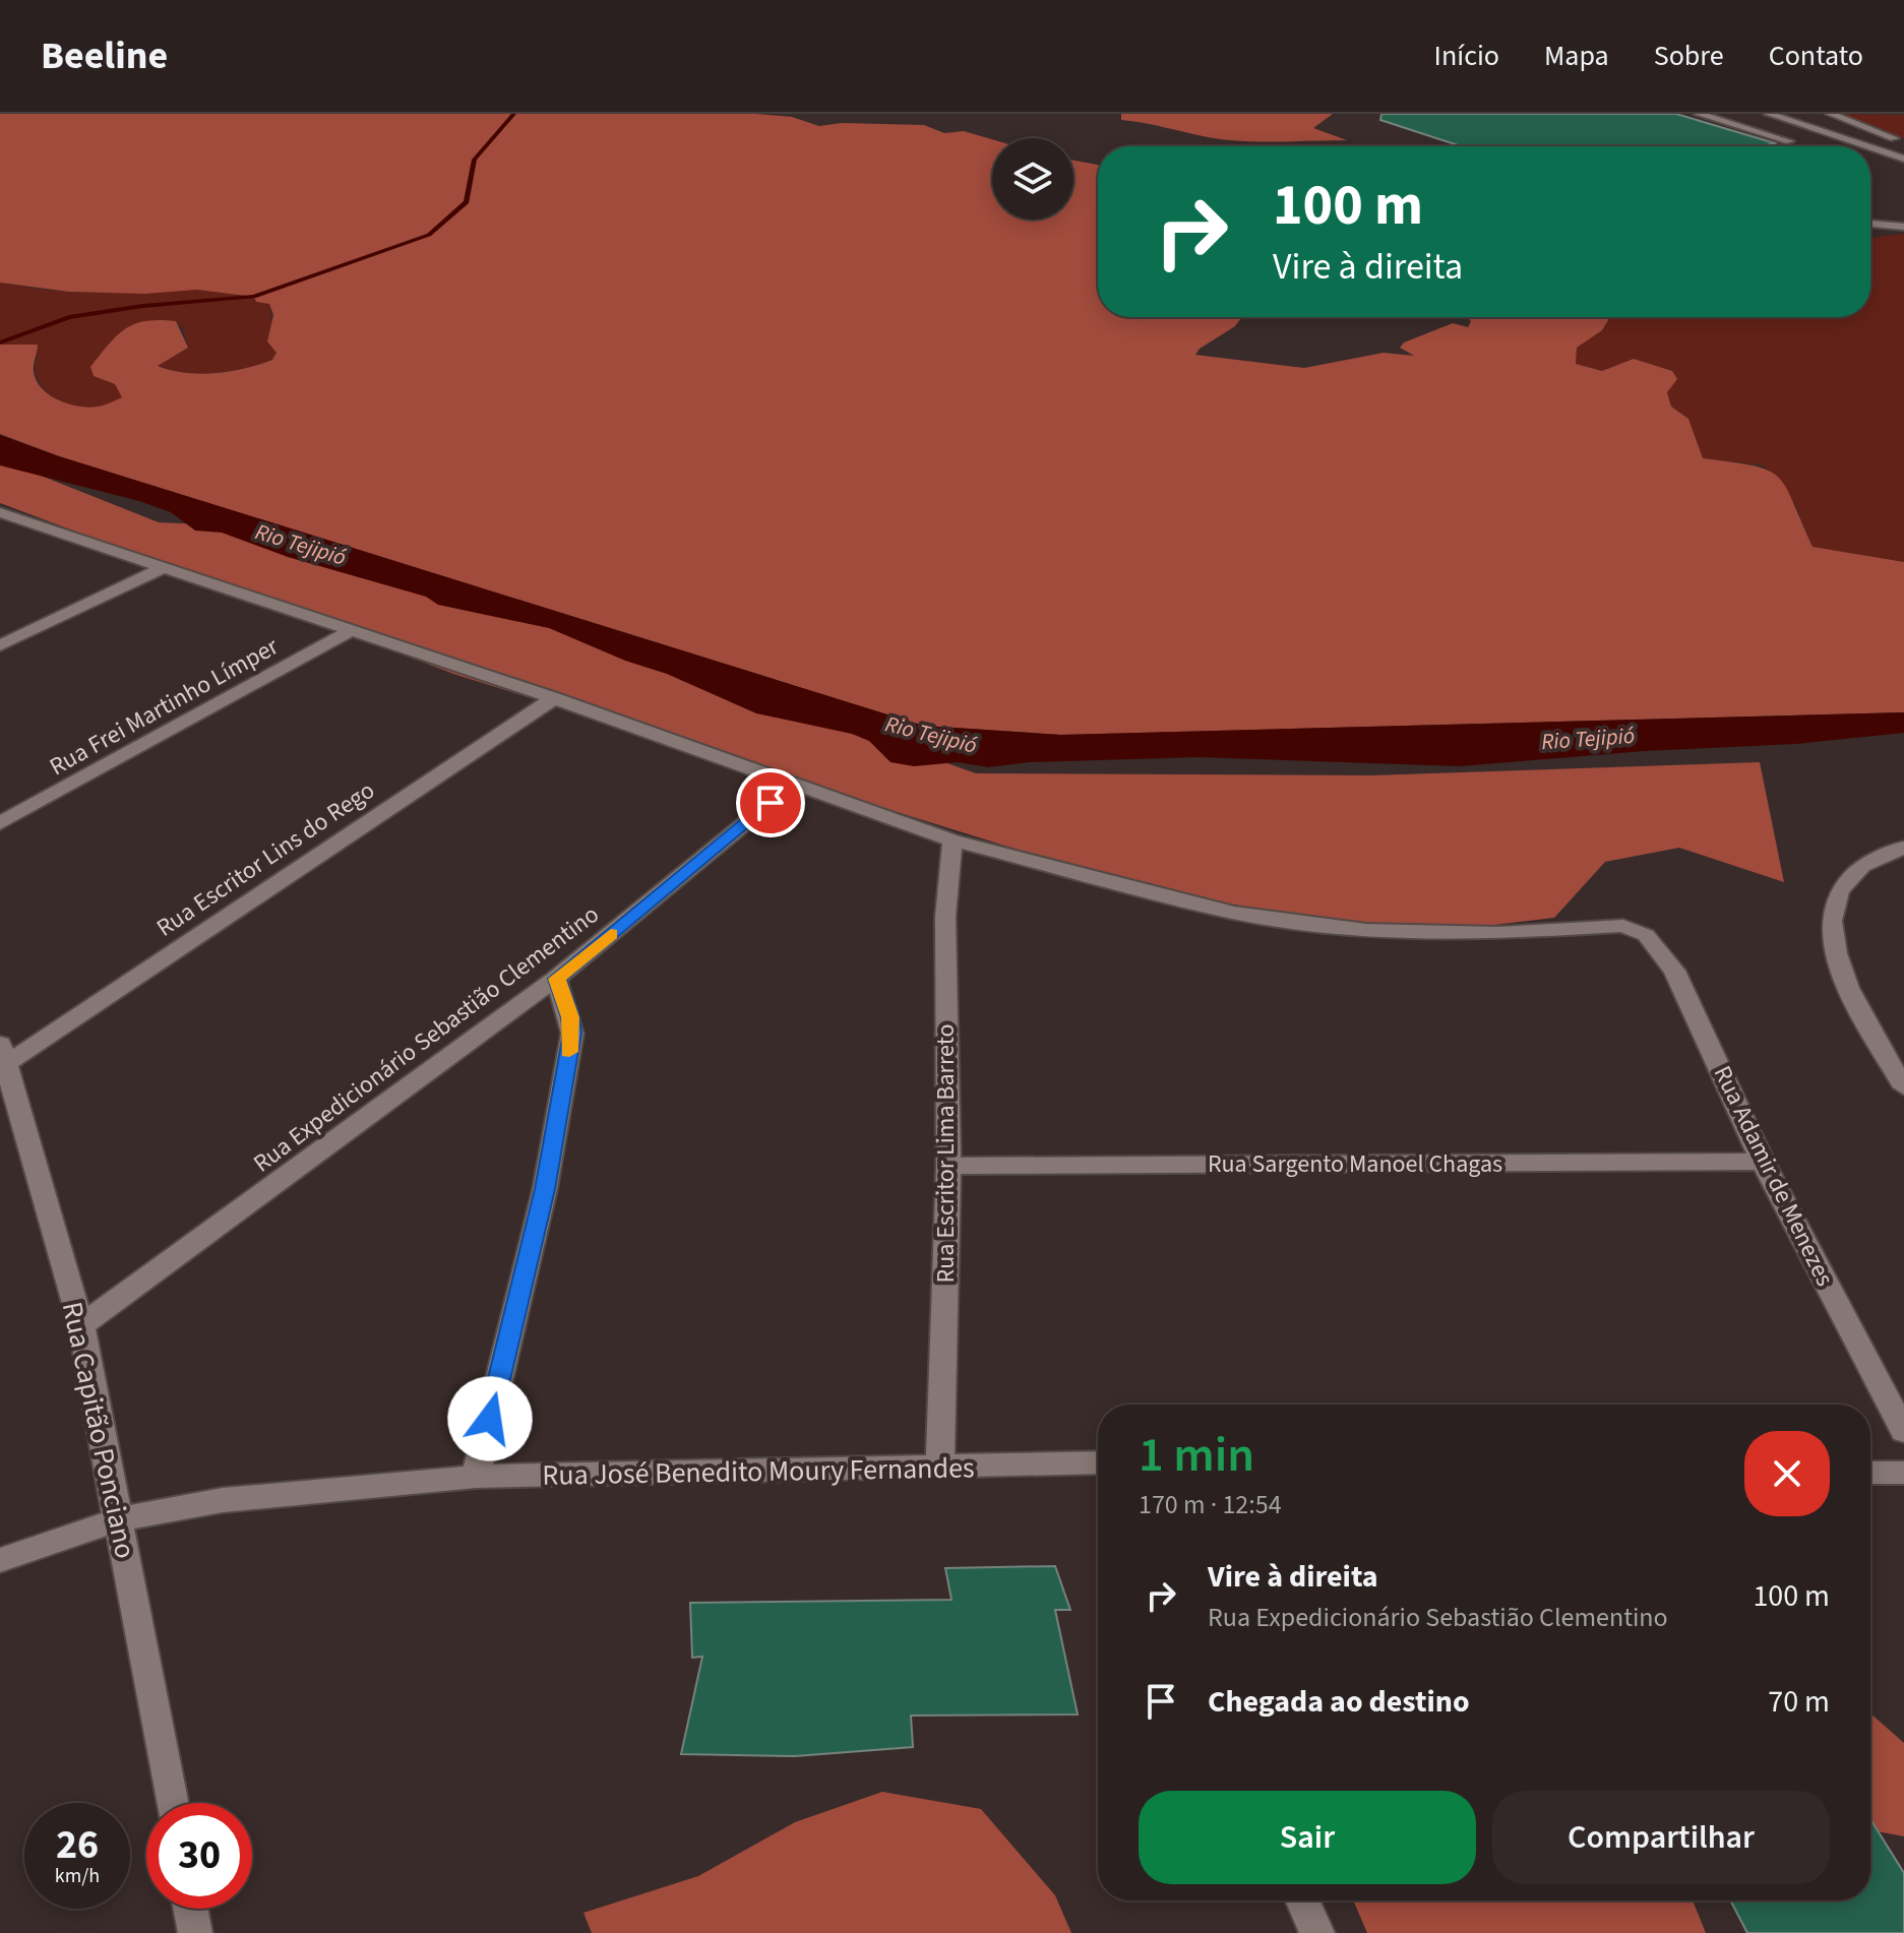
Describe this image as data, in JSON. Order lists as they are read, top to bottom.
{
  "streets": {
    "street": [
      "Rua Frei Martinho Límper",
      "Rua Escritor Lins do Rego",
      "Rua Expedicionário Sebastião Clementino",
      "Rua Escritor Lima Barreto",
      "Rua Sargento Manoel Chagas",
      "Rua Adamir de Menezes",
      "Rua Capitão Ponciano",
      "Rua José Benedito Moury Fernandes"
    ]
  },
  "crossings": [
    ["Rua Escritor Lins do Rego", "Rua Capitão Ponciano"],
    ["Rua Expedicionário Sebastião Clementino", "Rua Capitão Ponciano"],
    ["Rua Escritor Lima Barreto", "Rua Sargento Manoel Chagas"],
    ["Rua Escritor Lima Barreto", "Rua Adamir de Menezes"],
    ["Rua Escritor Lima Barreto", "Rua José Benedito Moury Fernandes"],
    ["Rua Sargento Manoel Chagas", "Rua Adamir de Menezes"],
    ["Rua Capitão Ponciano", "Rua José Benedito Moury Fernandes"]
  ],
  "water": ["Rio Tejipió"],
  "page": {
    "header": "Beeline",
    "nav": [
      "Início",
      "Mapa",
      "Sobre",
      "Contato"
    ],
    "turn": ["100 m", "Vire à direita"],
    "heading": ["1 min", "170 m · 12:54"],
    "list": [
      {
        "name": "Vire à direita",
        "note": "Rua Expedicionário Sebastião Clementino",
        "value": "100 m"
      },
      {
        "name": "Chegada ao destino",
        "value": "70 m"
      }
    ],
    "buttons": ["Sair", "Compartilhar"],
    "speed": "26 km/h",
    "limit": "30"
  }
}
